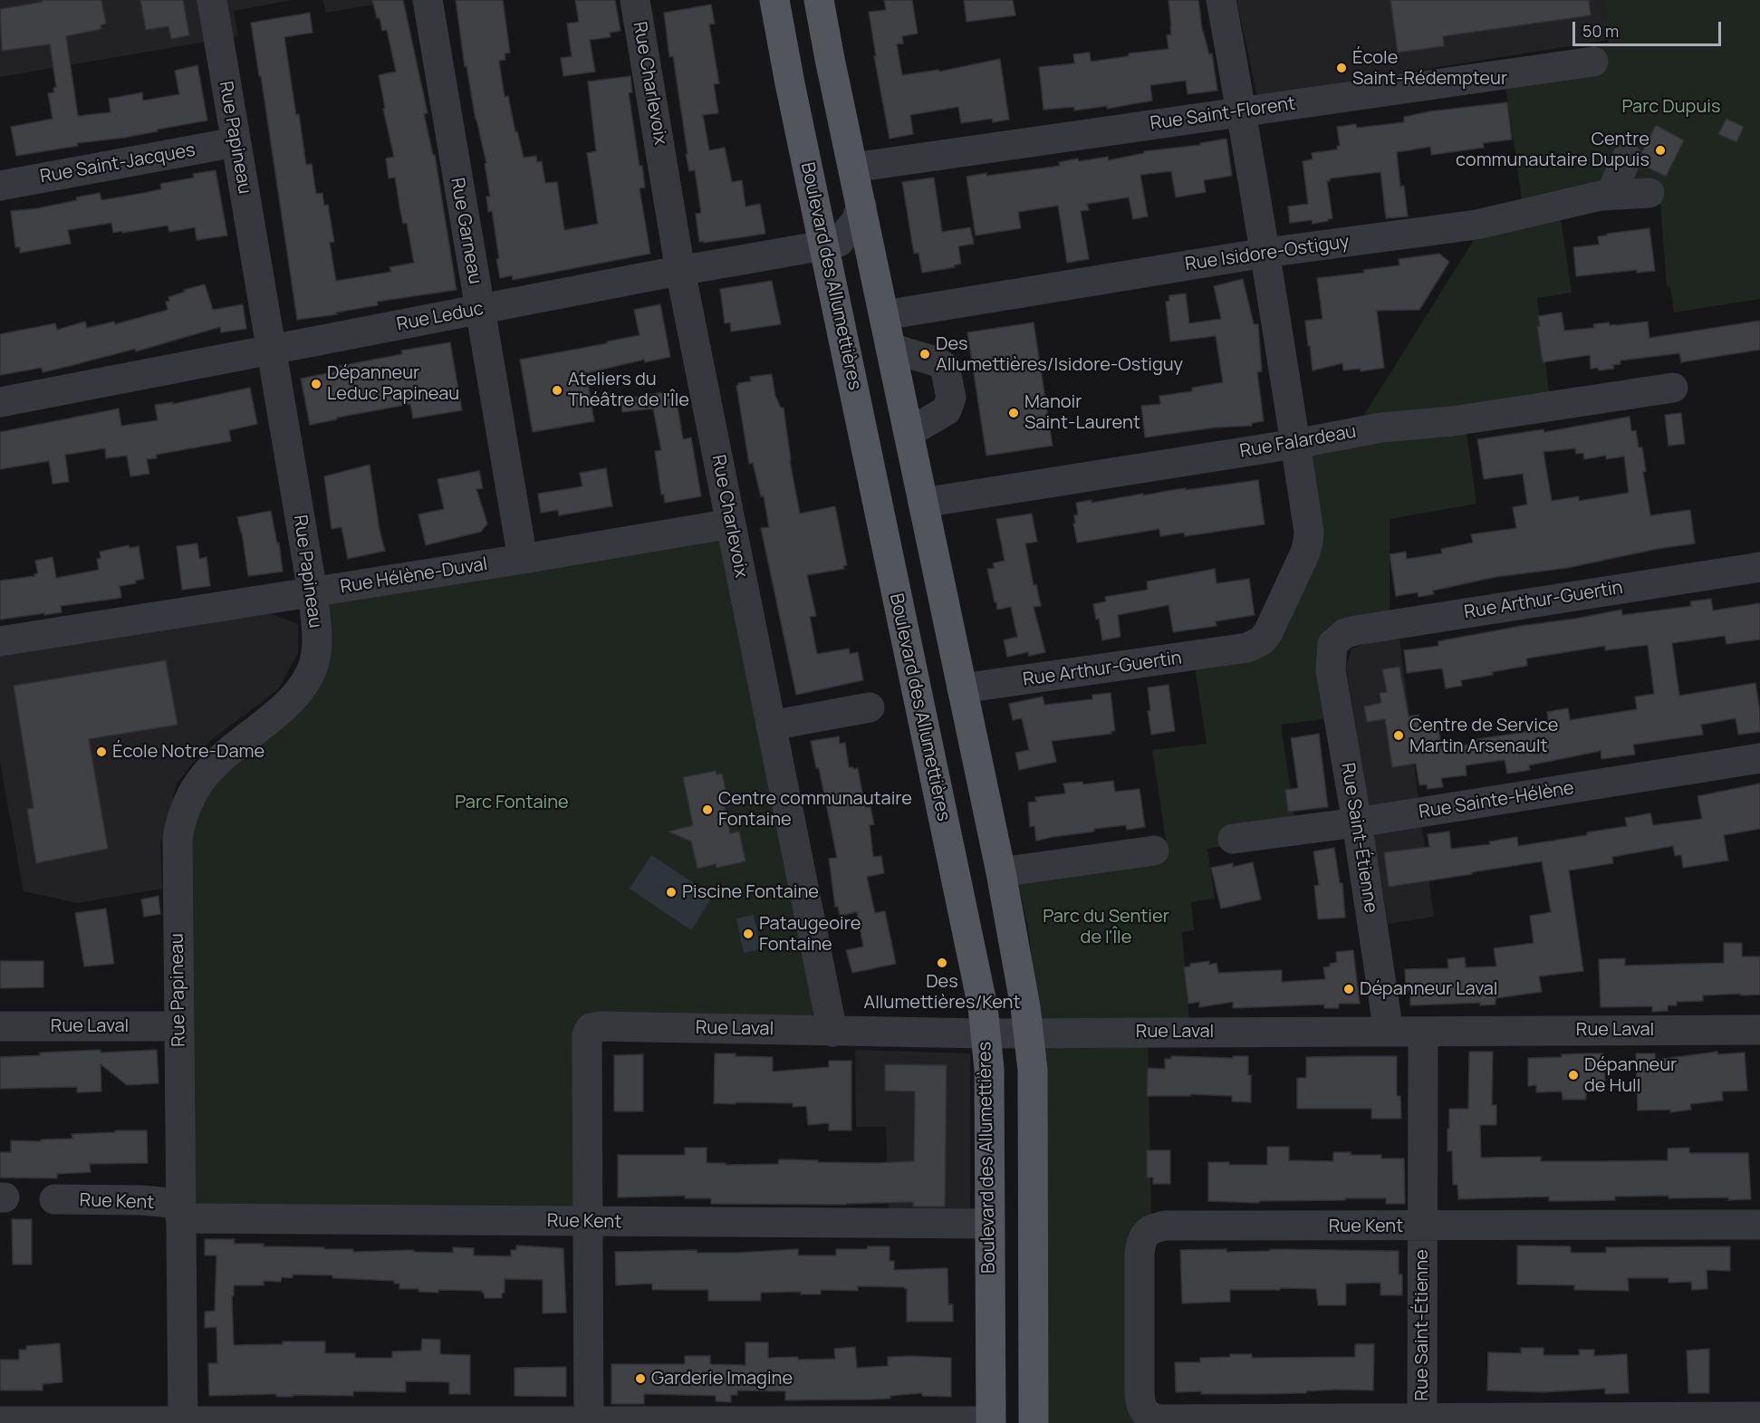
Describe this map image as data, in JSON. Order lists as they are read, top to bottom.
{
  "streets": {
    "main road": ["Boulevard des Allumettières"],
    "street": [
      "Rue Charlevoix",
      "Rue Saint-Florent",
      "Rue Papineau",
      "Rue Saint-Jacques",
      "Rue Garneau",
      "Rue Isidore-Ostiguy",
      "Rue Leduc",
      "Rue Falardeau",
      "Rue Hélène-Duval",
      "Rue Arthur-Guertin",
      "Rue Sainte-Hélène",
      "Rue Saint-Étienne",
      "Rue Laval",
      "Rue Kent"
    ]
  },
  "crossings": [
    ["Rue Charlevoix", "Rue Leduc"],
    ["Rue Charlevoix", "Rue Hélène-Duval"],
    ["Rue Charlevoix", "Rue Laval"],
    ["Rue Papineau", "Rue Saint-Jacques"],
    ["Rue Papineau", "Rue Leduc"],
    ["Rue Papineau", "Rue Hélène-Duval"],
    ["Rue Papineau", "Rue Laval"],
    ["Rue Papineau", "Rue Kent"],
    ["Rue Garneau", "Rue Leduc"],
    ["Rue Garneau", "Rue Hélène-Duval"],
    ["Boulevard des Allumettières", "Rue Leduc"],
    ["Boulevard des Allumettières", "Rue Laval"],
    ["Boulevard des Allumettières", "Rue Kent"],
    ["Rue Falardeau", "Rue Arthur-Guertin"],
    ["Rue Arthur-Guertin", "Rue Saint-Étienne"],
    ["Rue Sainte-Hélène", "Rue Saint-Étienne"],
    ["Rue Saint-Étienne", "Rue Laval"],
    ["Rue Saint-Étienne", "Rue Kent"],
    ["Rue Laval", "Rue Kent"]
  ],
  "parks": ["Parc Dupuis", "Parc Fontaine", "Parc du Sentier de l'Île"],
  "places": [
    "École Saint-Rédempteur",
    "Centre communautaire Dupuis",
    "Des Allumettières/Isidore-Ostiguy",
    "Dépanneur Leduc Papineau",
    "Ateliers du Théâtre de l'Île",
    "Manoir Saint-Laurent",
    "Centre de Service Martin Arsenault",
    "École Notre-Dame",
    "Centre communautaire Fontaine",
    "Piscine Fontaine",
    "Pataugeoire Fontaine",
    "Des Allumettières/Kent",
    "Dépanneur Laval",
    "Dépanneur de Hull",
    "Garderie Imagine"
  ],
  "scale_bar": "50 m"
}
